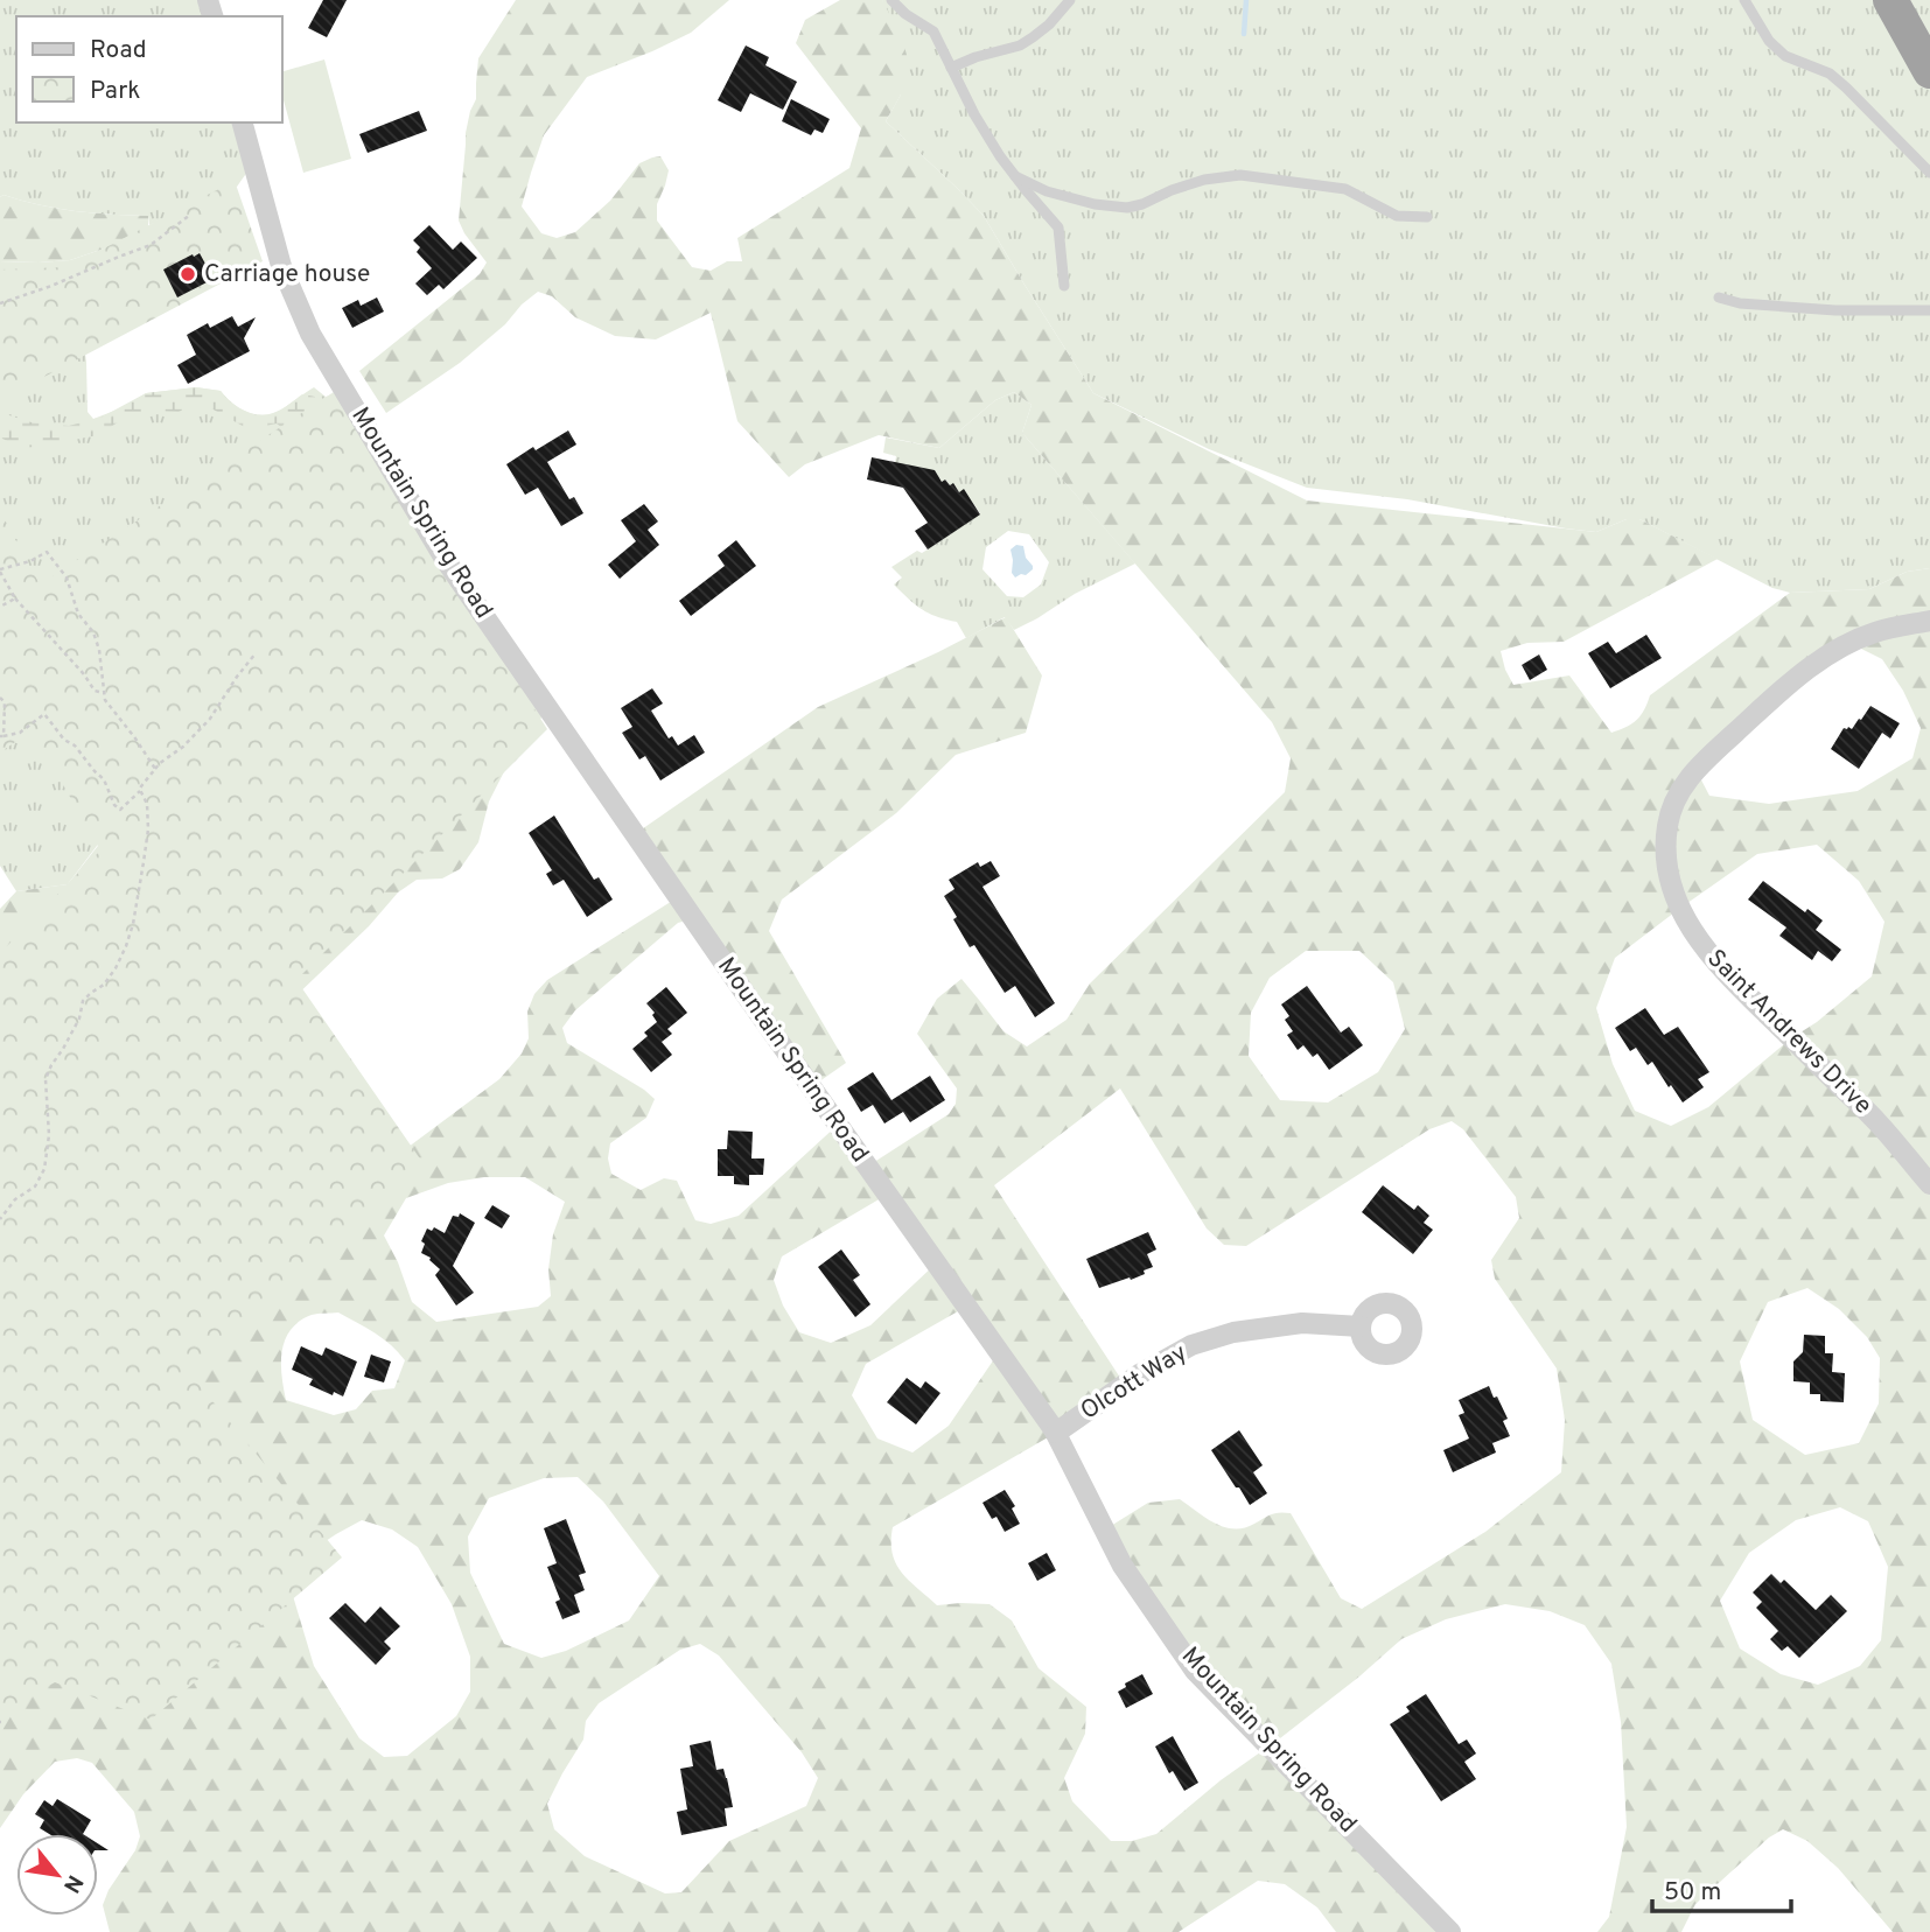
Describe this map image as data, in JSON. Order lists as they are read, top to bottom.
{
  "streets": {
    "street": ["Mountain Spring Road", "Saint Andrews Drive", "Olcott Way"]
  },
  "crossings": [
    ["Mountain Spring Road", "Olcott Way"]
  ],
  "places": ["Carriage house"],
  "legend": ["Road", "Park"],
  "scale_bar": "50 m",
  "north": "bottom right"
}
